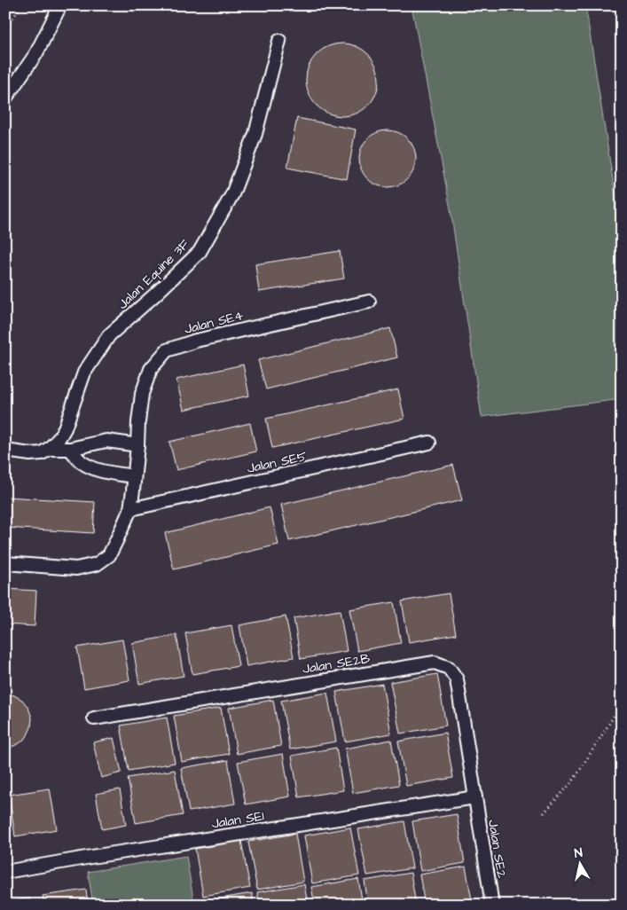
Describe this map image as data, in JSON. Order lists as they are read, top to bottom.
{
  "streets": {
    "street": [
      "Jalan Equine 3F",
      "Jalan SE4",
      "Jalan SE5",
      "Jalan SE2B",
      "Jalan SE1",
      "Jalan SE2"
    ]
  },
  "crossings": [
    ["Jalan SE4", "Jalan SE5"],
    ["Jalan SE2B", "Jalan SE1"],
    ["Jalan SE2B", "Jalan SE2"],
    ["Jalan SE1", "Jalan SE2"]
  ],
  "north": "top"
}
